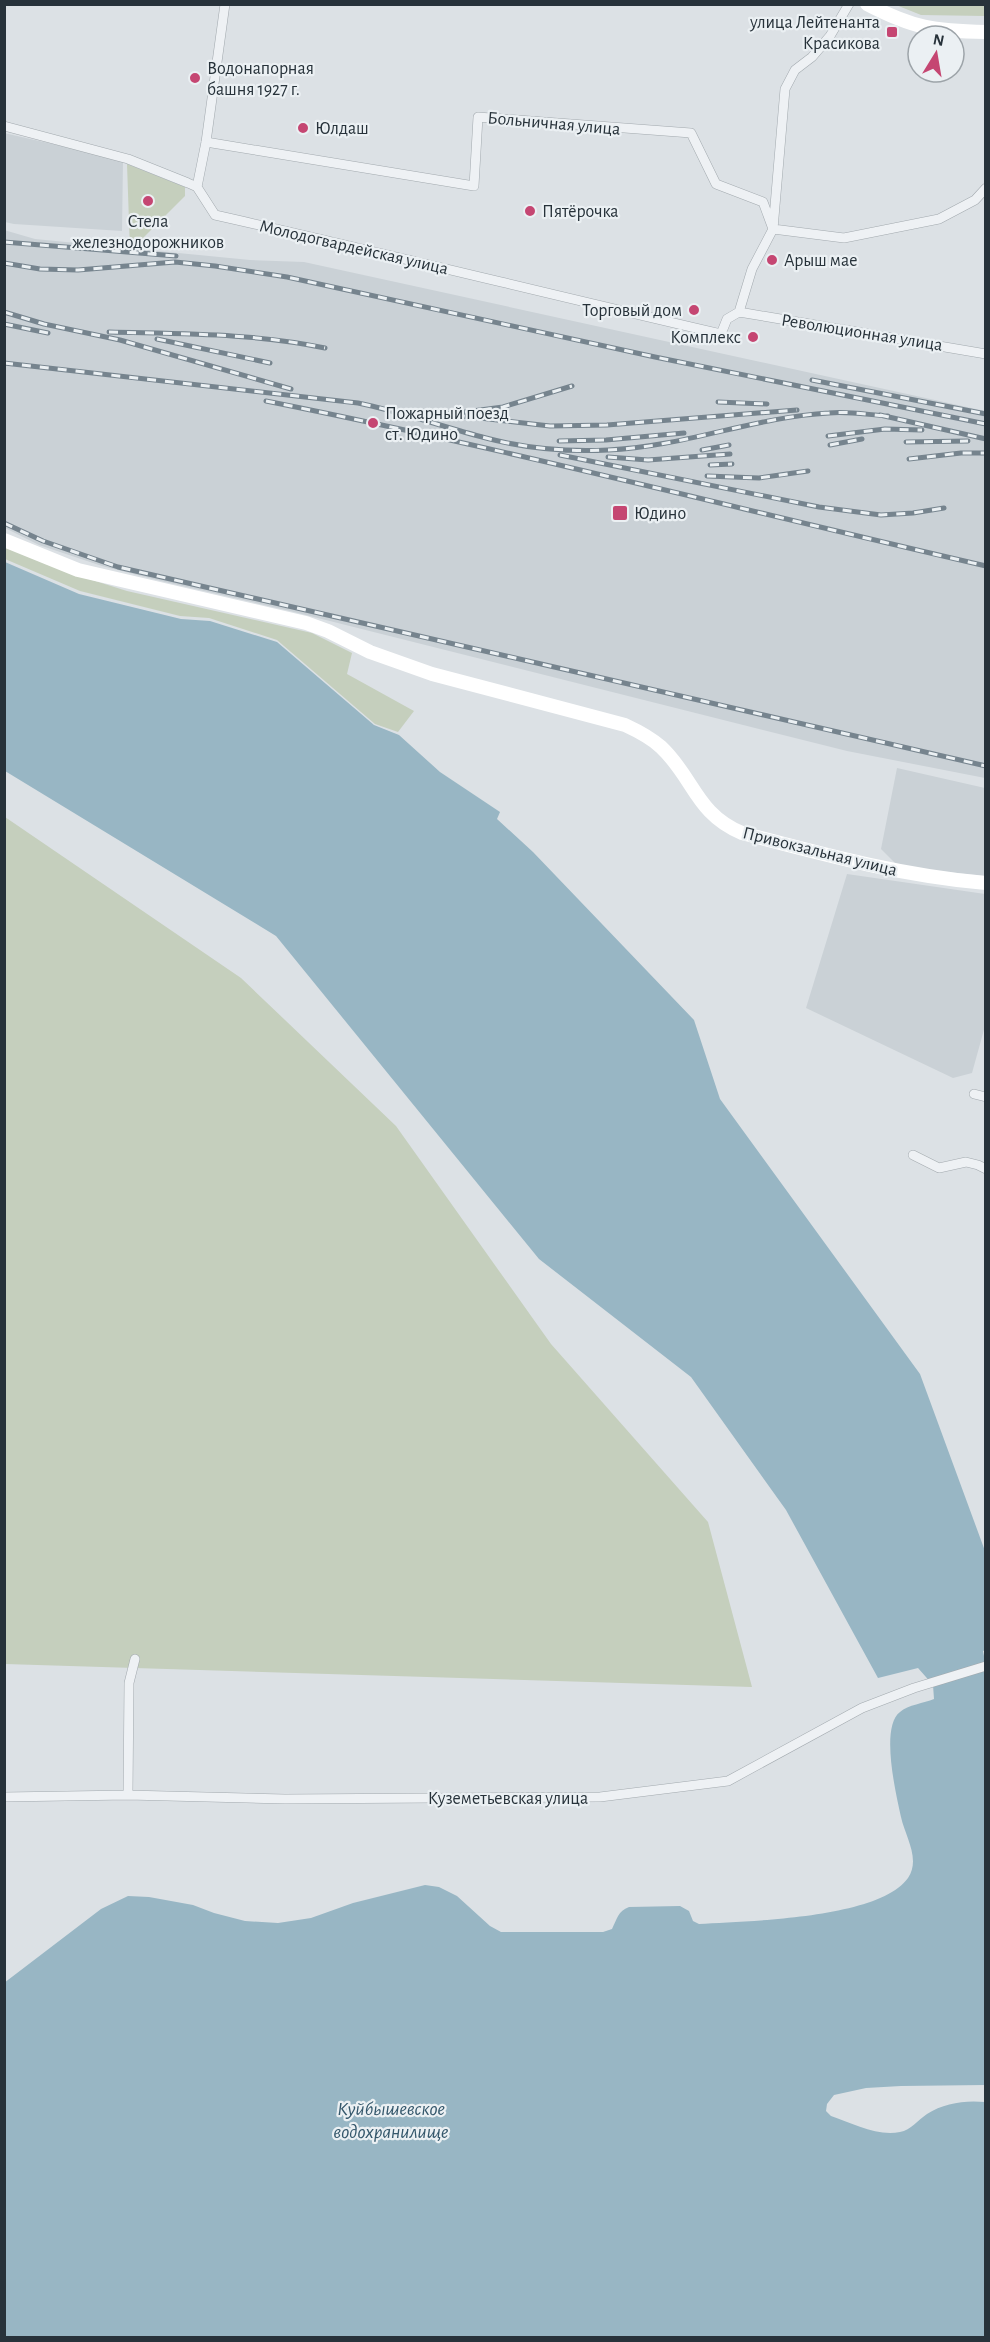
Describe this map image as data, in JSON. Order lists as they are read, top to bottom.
{
  "streets": {
    "main road": ["Привокзальная улица"],
    "street": [
      "Больничная улица",
      "Молодогвардейская улица",
      "Революционная улица",
      "Куземетьевская улица"
    ]
  },
  "crossings": [
    ["Молодогвардейская улица", "Революционная улица"]
  ],
  "water": ["Куйбышевское водохранилище"],
  "places": {
    "transit": ["улица Лейтенанта Красикова", "Юдино"],
    "other": [
      "Водонапорная башня 1927 г.",
      "Юлдаш",
      "Стела железнодорожников",
      "Пятёрочка",
      "Арыш мае",
      "Торговый дом",
      "Комплекс",
      "Пожарный поезд ст. Юдино"
    ]
  },
  "north": "top"
}
